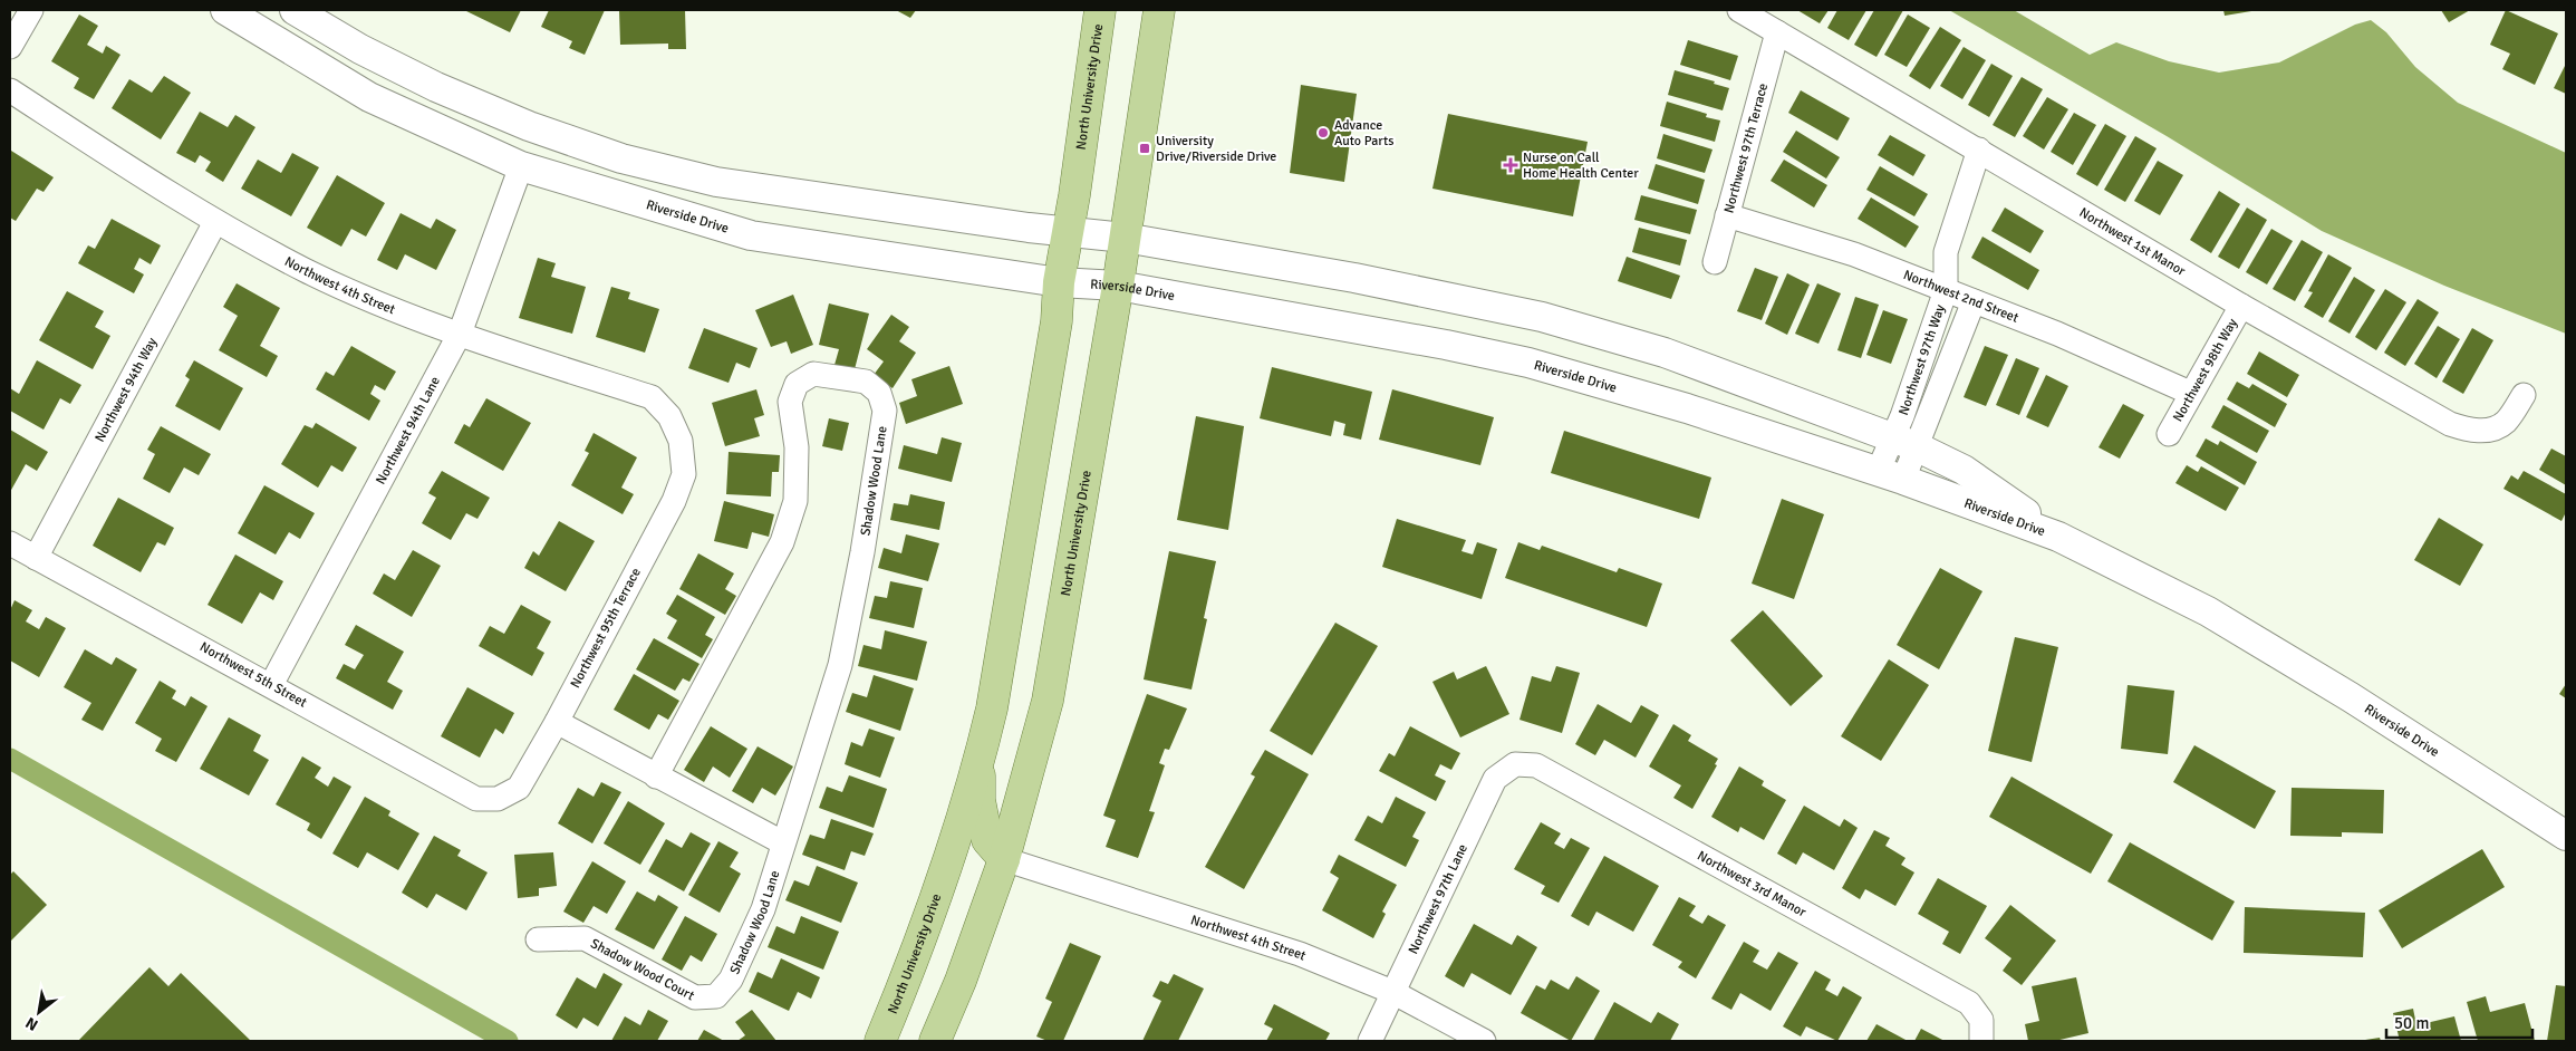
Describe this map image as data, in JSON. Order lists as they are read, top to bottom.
{
  "streets": {
    "main road": ["North University Drive"],
    "street": [
      "Northwest 97th Terrace",
      "Riverside Drive",
      "Northwest 1st Manor",
      "Northwest 4th Street",
      "Northwest 2nd Street",
      "Northwest 97th Way",
      "Northwest 98th Way",
      "Northwest 94th Way",
      "Northwest 94th Lane",
      "Shadow Wood Lane",
      "Northwest 95th Terrace",
      "Northwest 5th Street",
      "Northwest 3rd Manor",
      "Northwest 97th Lane",
      "Shadow Wood Court"
    ]
  },
  "crossings": [
    ["North University Drive", "Riverside Drive"],
    ["North University Drive", "Northwest 4th Street"],
    ["Northwest 97th Terrace", "Northwest 1st Manor"],
    ["Northwest 97th Terrace", "Northwest 2nd Street"],
    ["Riverside Drive", "Northwest 97th Way"],
    ["Riverside Drive", "Northwest 94th Lane"],
    ["Northwest 1st Manor", "Northwest 97th Way"],
    ["Northwest 1st Manor", "Northwest 98th Way"],
    ["Northwest 4th Street", "Northwest 94th Way"],
    ["Northwest 4th Street", "Northwest 94th Lane"],
    ["Northwest 4th Street", "Northwest 95th Terrace"],
    ["Northwest 4th Street", "Northwest 97th Lane"],
    ["Northwest 2nd Street", "Northwest 97th Way"],
    ["Northwest 2nd Street", "Northwest 98th Way"],
    ["Northwest 94th Way", "Northwest 5th Street"],
    ["Northwest 94th Lane", "Northwest 5th Street"],
    ["Shadow Wood Lane", "Shadow Wood Court"],
    ["Northwest 95th Terrace", "Northwest 5th Street"],
    ["Northwest 3rd Manor", "Northwest 97th Lane"]
  ],
  "places": {
    "other": ["Advance Auto Parts"],
    "transit": ["University Drive/Riverside Drive"],
    "health": ["Nurse on Call Home Health Center"]
  },
  "scale_bar": "50 m",
  "north": "bottom left"
}
